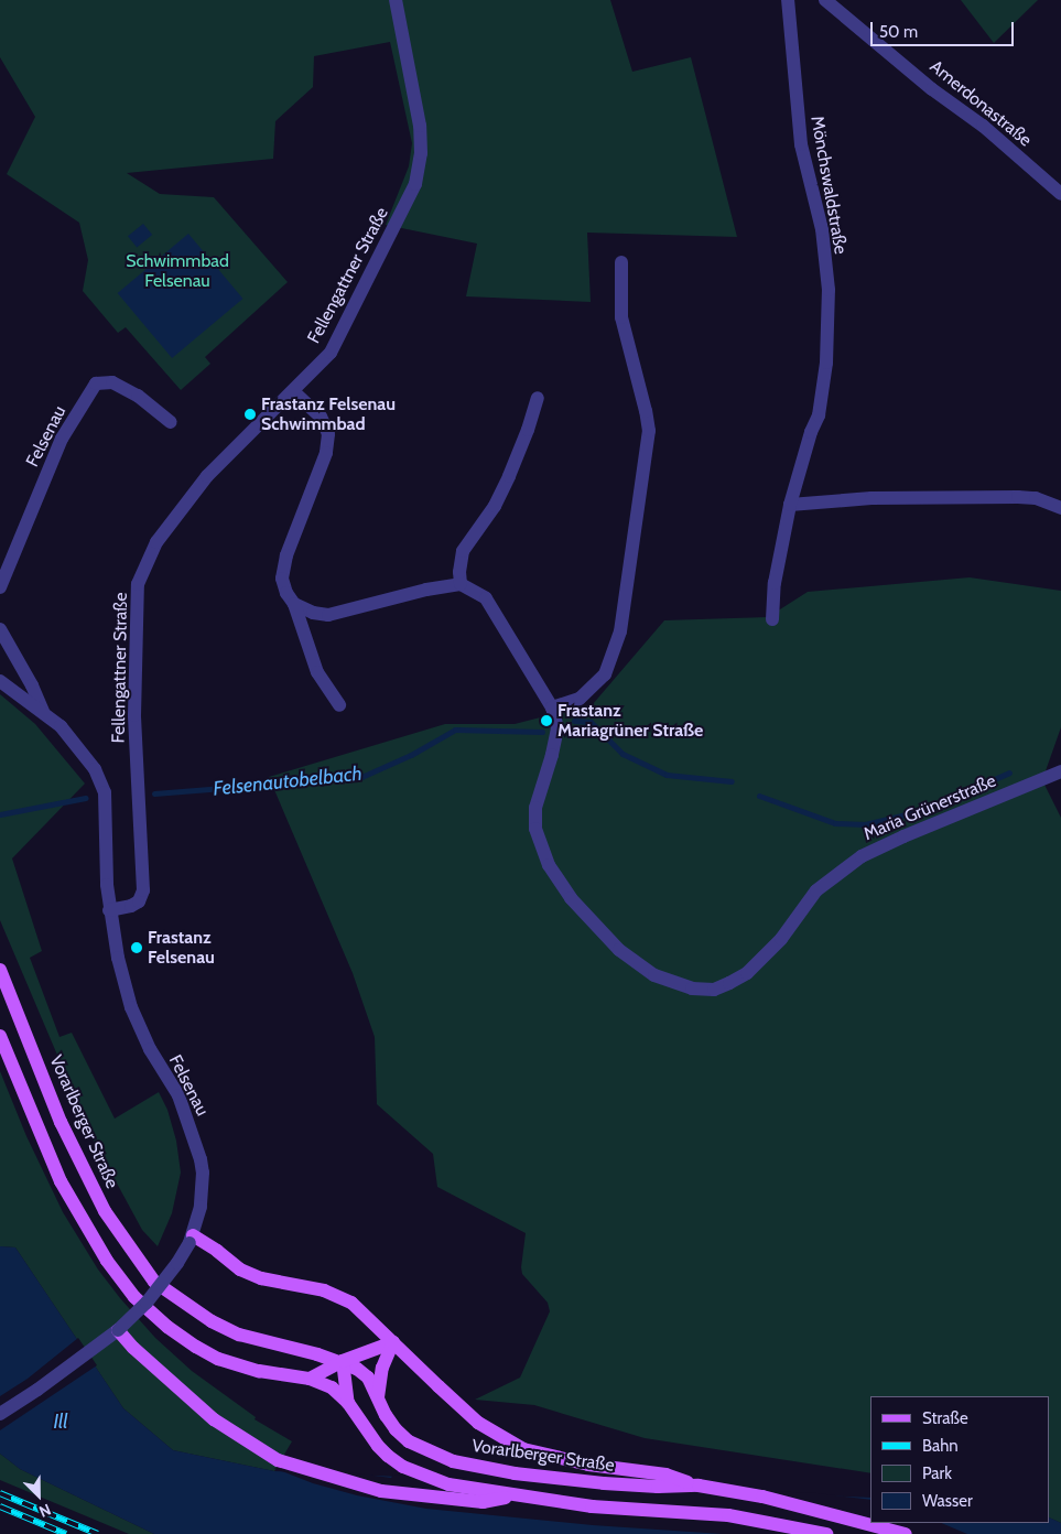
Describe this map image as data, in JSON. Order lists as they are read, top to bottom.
{
  "streets": {
    "main road": ["Vorarlberger Straße"],
    "street": [
      "Amerdonastraße",
      "Mönchswaldstraße",
      "Fellengattner Straße",
      "Felsenau",
      "Maria Grünerstraße"
    ]
  },
  "crossings": [
    ["Fellengattner Straße", "Felsenau"]
  ],
  "water": ["Felsenautobelbach", "Ill"],
  "parks": ["Schwimmbad Felsenau"],
  "places": ["Frastanz Felsenau Schwimmbad", "Frastanz Mariagrüner Straße", "Frastanz Felsenau"],
  "legend": [
    "Straße",
    "Bahn",
    "Park",
    "Wasser"
  ],
  "scale_bar": "50 m",
  "north": "bottom right"
}
